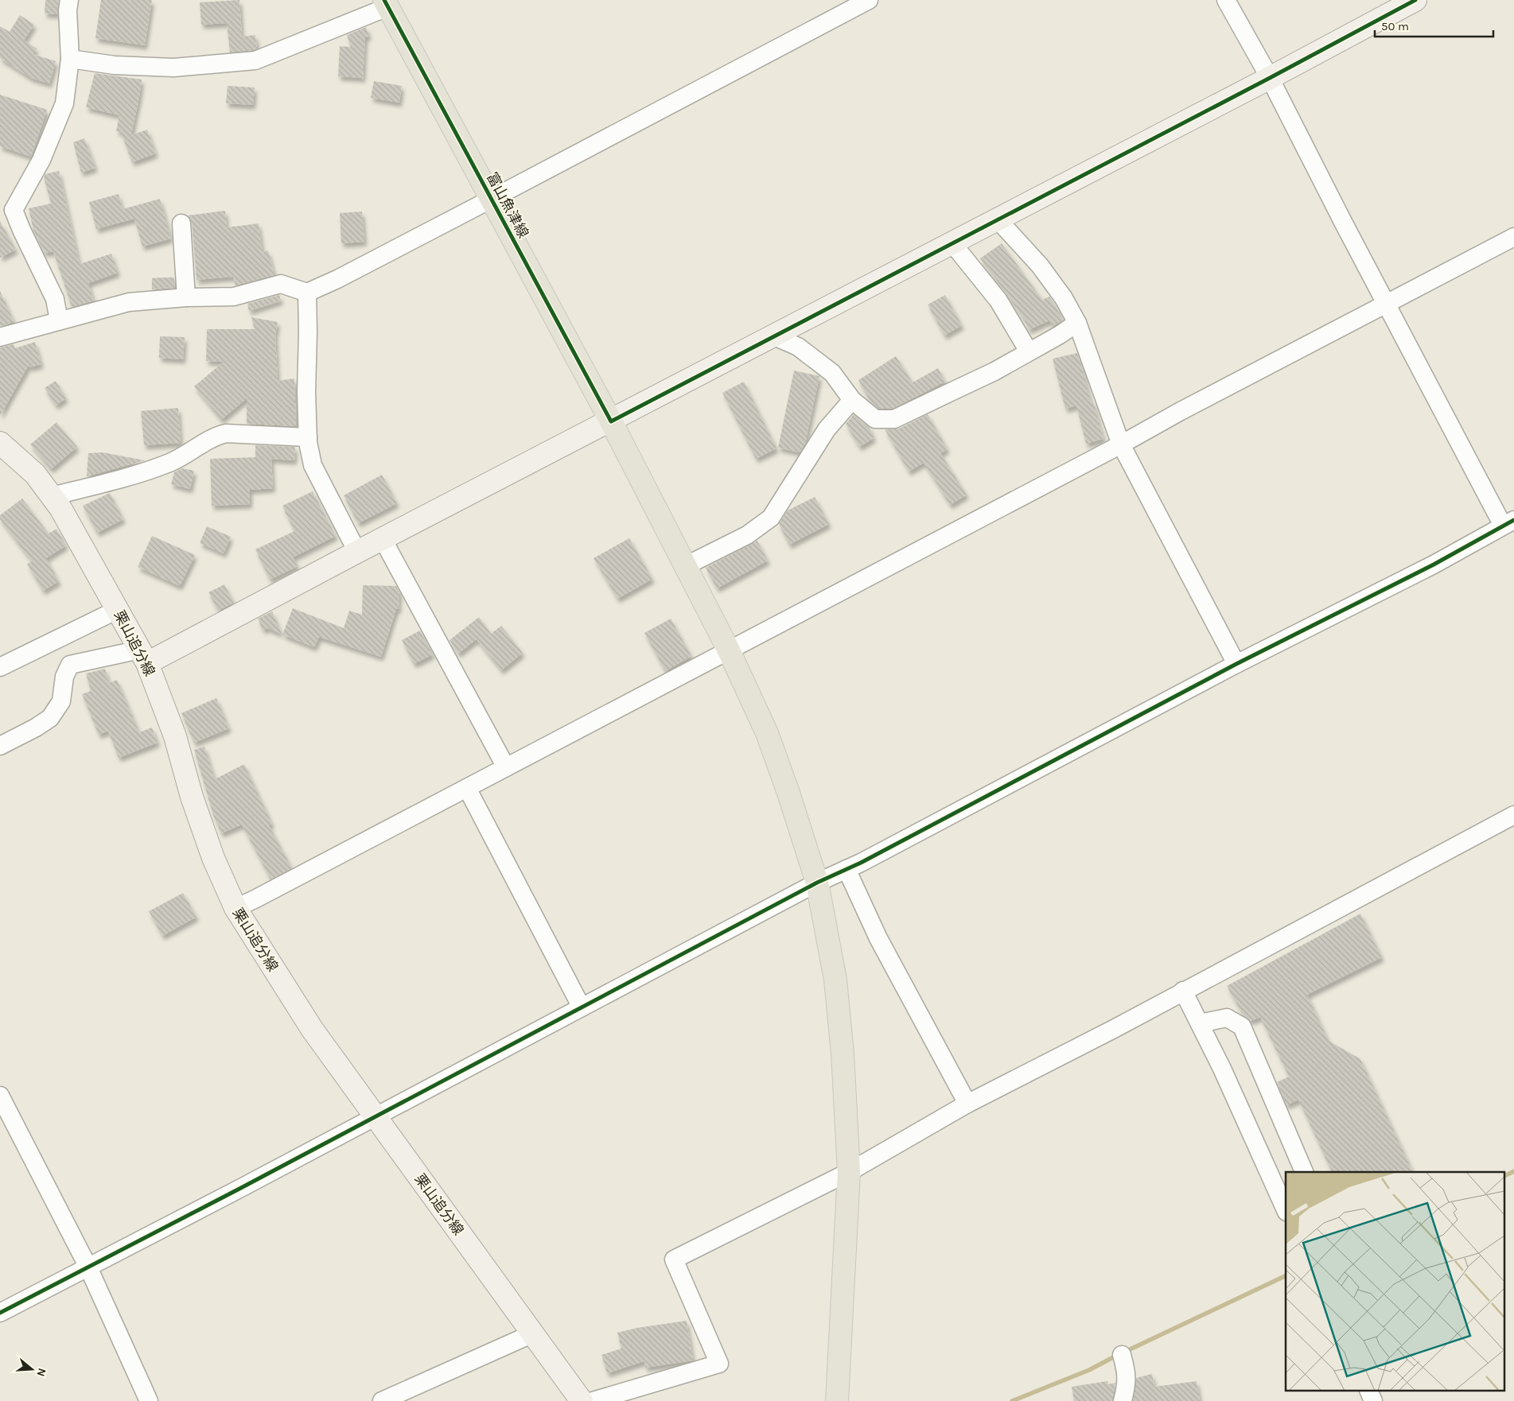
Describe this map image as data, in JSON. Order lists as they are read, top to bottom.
{
  "streets": {
    "main road": ["富山魚津線"],
    "street": ["栗山追分線"]
  },
  "scale_bar": "50 m",
  "north": "right"
}
